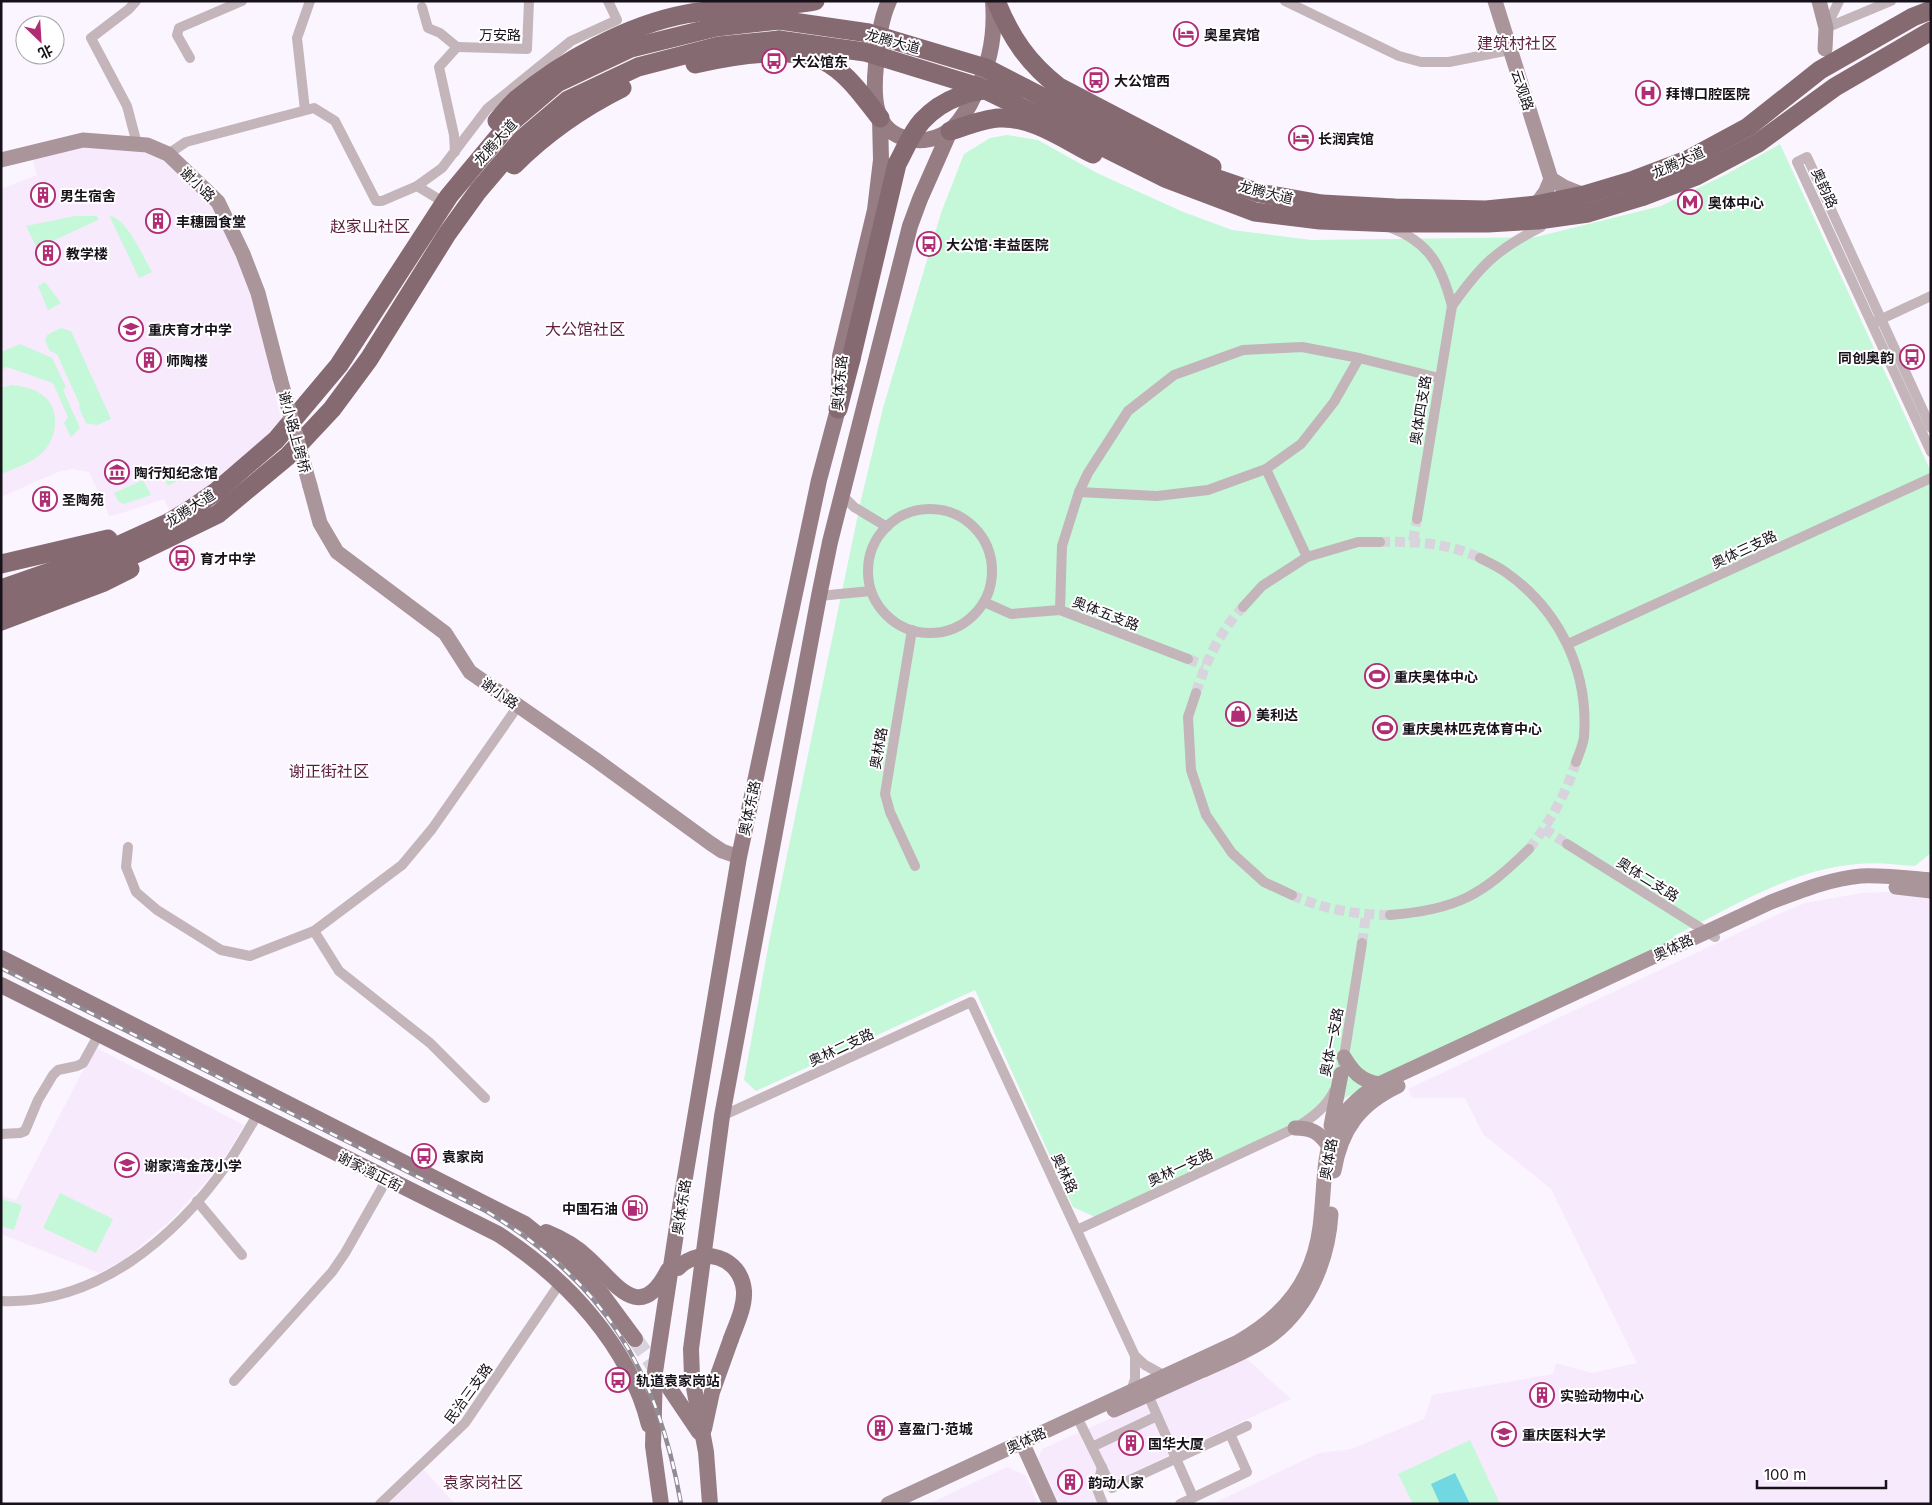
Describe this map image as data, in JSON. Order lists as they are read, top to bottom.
{
  "streets": {
    "highway": ["龙腾大道"],
    "main road": [
      "云观路",
      "谢小路",
      "奥体东路",
      "谢小路上跨桥",
      "奥体路",
      "谢家湾正街"
    ],
    "street": [
      "万安路",
      "奥韵路",
      "奥体四支路",
      "奥体三支路",
      "奥体五支路",
      "奥林路",
      "奥体二支路",
      "奥体一支路",
      "奥林二支路",
      "奥林一支路",
      "民治三支路"
    ]
  },
  "crossings": [
    ["谢小路", "奥体东路"],
    ["谢小路", "谢小路上跨桥"],
    ["奥体东路", "奥林二支路"],
    ["奥体五支路", "奥林路"],
    ["奥林路", "奥体路"],
    ["奥林路", "奥林二支路"],
    ["奥林路", "奥林一支路"],
    ["奥体二支路", "奥体路"],
    ["奥体一支路", "奥林一支路"],
    ["谢家湾正街", "民治三支路"]
  ],
  "districts": [
    "建筑村社区",
    "赵家山社区",
    "大公馆社区",
    "谢正街社区",
    "袁家岗社区"
  ],
  "places": {
    "hotel": ["奥星宾馆", "长润宾馆"],
    "bus stop": [
      "大公馆东",
      "大公馆西",
      "大公馆‧丰益医院",
      "同创奥韵",
      "育才中学",
      "袁家岗",
      "轨道袁家岗站"
    ],
    "hospital": ["拜博口腔医院"],
    "building": [
      "男生宿舍",
      "丰穗园食堂",
      "教学楼",
      "师陶楼",
      "圣陶苑",
      "实验动物中心",
      "喜盈门·范城",
      "国华大厦",
      "韵动人家"
    ],
    "metro station": ["奥体中心"],
    "school or university": ["重庆育才中学", "谢家湾金茂小学", "重庆医科大学"],
    "museum": ["陶行知纪念馆"],
    "sports": ["重庆奥体中心", "重庆奥林匹克体育中心"],
    "shop": ["美利达"],
    "fuel station": ["中国石油"]
  },
  "scale_bar": "100 m",
  "north": "bottom right"
}
